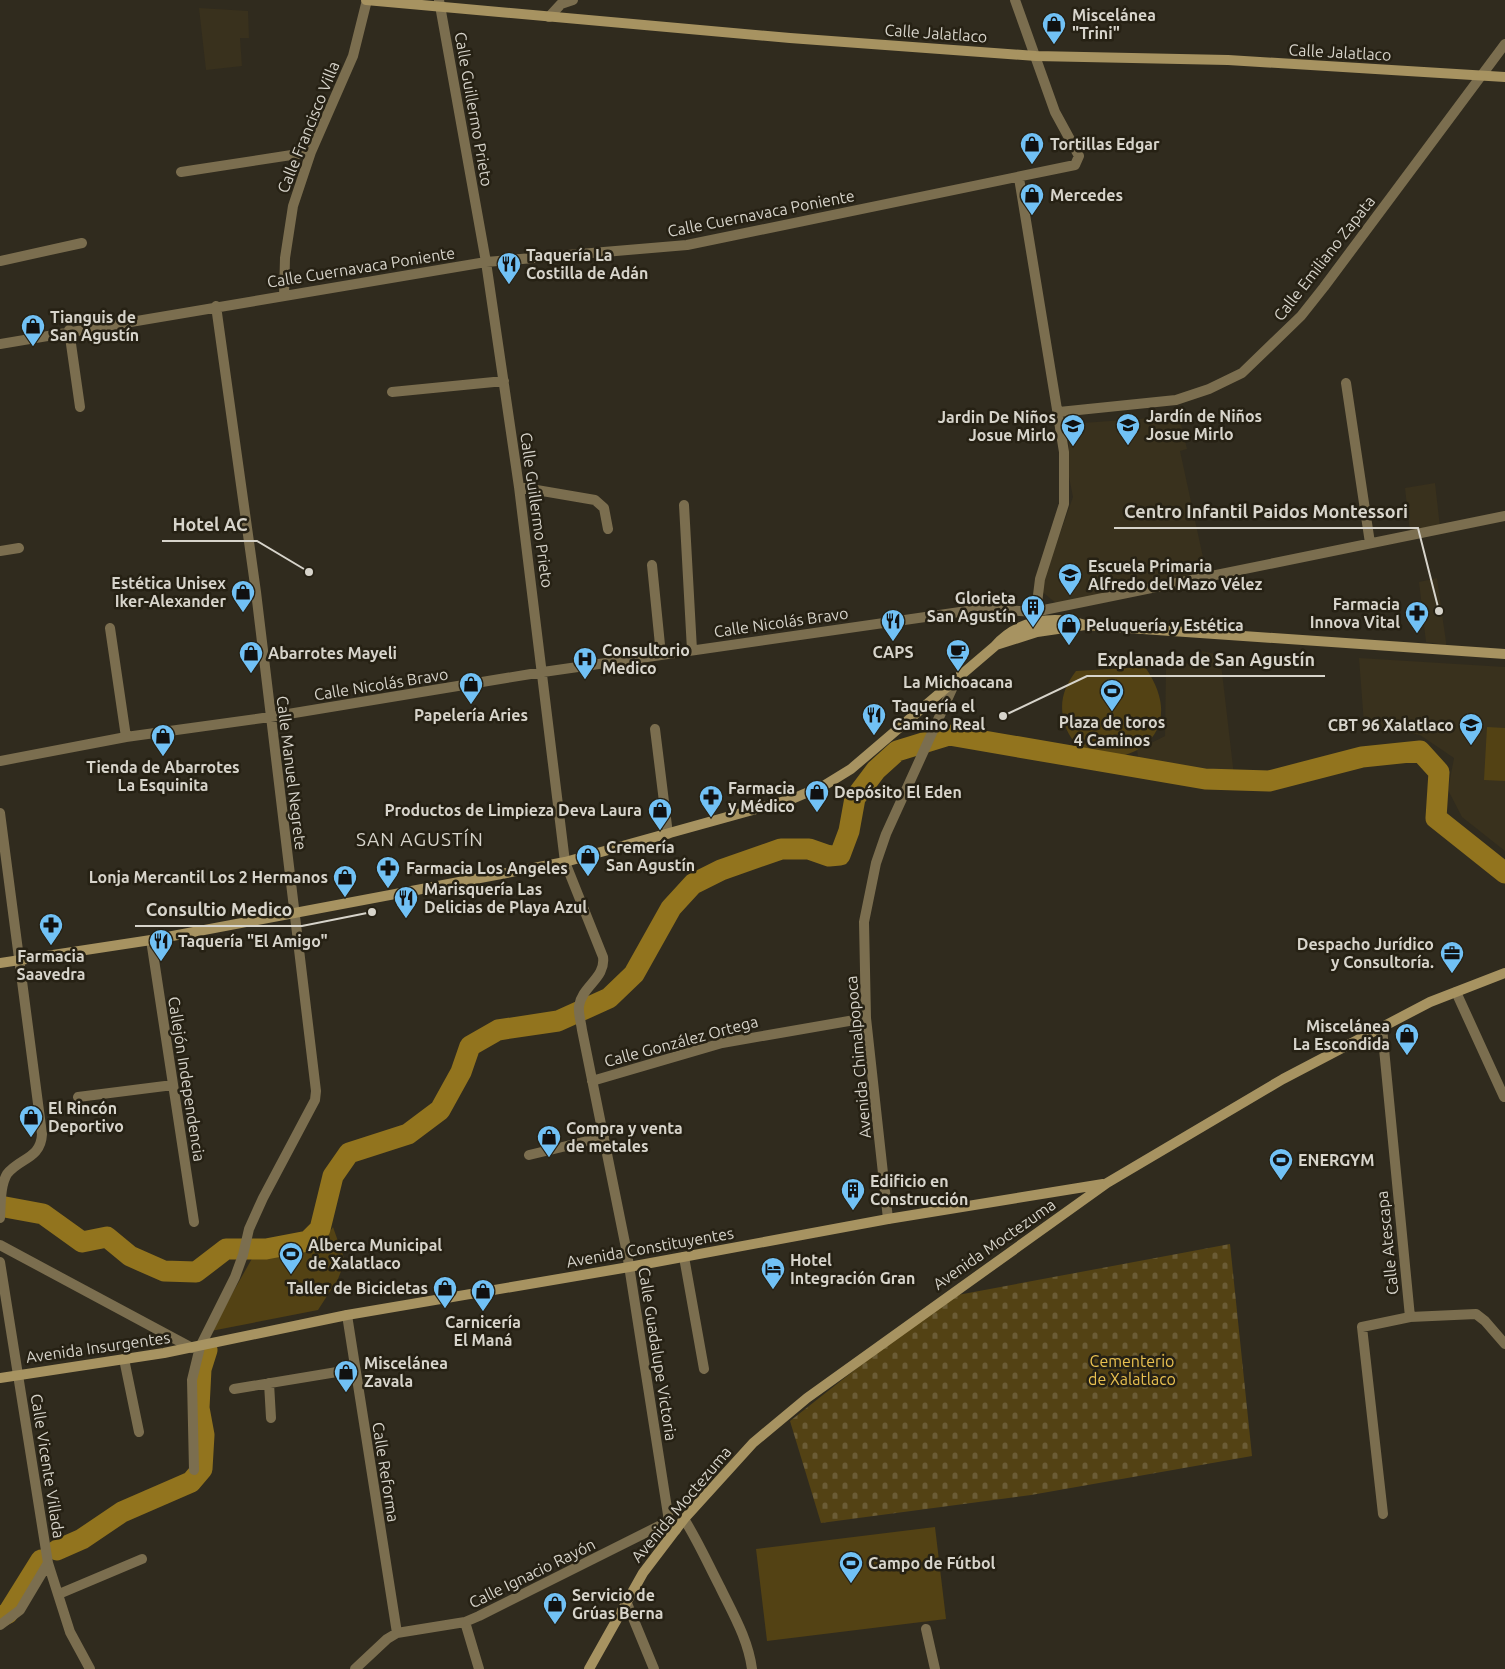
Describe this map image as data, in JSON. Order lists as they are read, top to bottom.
{
  "streets": {
    "main road": [
      "Calle Jalatlaco",
      "Avenida Moctezuma",
      "Avenida Constituyentes",
      "Avenida Insurgentes"
    ],
    "street": [
      "Calle Guillermo Prieto",
      "Calle Francisco Villa",
      "Calle Cuernavaca Poniente",
      "Calle Emiliano Zapata",
      "Calle Nicolás Bravo",
      "Calle Manuel Negrete",
      "Calle González Ortega",
      "Avenida Chimalpopoca",
      "Callejón Independencia",
      "Calle Atescapa",
      "Calle Guadalupe Victoria",
      "Calle Vicente Villada",
      "Calle Reforma",
      "Calle Ignacio Rayón"
    ]
  },
  "crossings": [
    ["Calle Jalatlaco", "Calle Guillermo Prieto"],
    ["Calle Jalatlaco", "Calle Francisco Villa"],
    ["Calle Jalatlaco", "Calle Cuernavaca Poniente"],
    ["Calle Jalatlaco", "Calle Emiliano Zapata"],
    ["Calle Guillermo Prieto", "Calle Cuernavaca Poniente"],
    ["Calle Guillermo Prieto", "Calle Nicolás Bravo"],
    ["Calle Guillermo Prieto", "Calle Guadalupe Victoria"],
    ["Calle Francisco Villa", "Calle Cuernavaca Poniente"],
    ["Calle Cuernavaca Poniente", "Calle Manuel Negrete"],
    ["Calle Nicolás Bravo", "Calle Manuel Negrete"],
    ["Calle Manuel Negrete", "Avenida Constituyentes"],
    ["Calle Manuel Negrete", "Avenida Insurgentes"],
    ["Calle González Ortega", "Avenida Chimalpopoca"],
    ["Calle González Ortega", "Calle Guadalupe Victoria"],
    ["Avenida Chimalpopoca", "Avenida Constituyentes"],
    ["Calle Atescapa", "Avenida Moctezuma"],
    ["Avenida Moctezuma", "Avenida Constituyentes"],
    ["Avenida Moctezuma", "Calle Guadalupe Victoria"],
    ["Avenida Constituyentes", "Avenida Insurgentes"],
    ["Avenida Constituyentes", "Calle Guadalupe Victoria"],
    ["Avenida Constituyentes", "Calle Reforma"],
    ["Avenida Insurgentes", "Calle Vicente Villada"],
    ["Calle Guadalupe Victoria", "Calle Ignacio Rayón"],
    ["Calle Reforma", "Calle Ignacio Rayón"]
  ],
  "districts": ["SAN AGUSTÍN"],
  "parks": ["Cementerio de Xalatlaco"],
  "places": {
    "shop": [
      "Miscelánea \"Trini\"",
      "Tortillas Edgar",
      "Mercedes",
      "Tianguis de San Agustín",
      "Estética Unisex Iker-Alexander",
      "Peluquería y Estética",
      "Abarrotes Mayeli",
      "Papelería Aries",
      "Tienda de Abarrotes La Esquinita",
      "Depósito El Eden",
      "Productos de Limpieza Deva Laura",
      "Cremería San Agustín",
      "Lonja Mercantil Los 2 Hermanos",
      "Miscelánea La Escondida",
      "El Rincón Deportivo",
      "Compra y venta de metales",
      "Taller de Bicicletas",
      "Carnicería El Maná",
      "Miscelánea Zavala",
      "Servicio de Grúas Berna"
    ],
    "restaurant": [
      "Taquería La Costilla de Adán",
      "CAPS",
      "Taquería el Camino Real",
      "Marisquería Las Delicias de Playa Azul",
      "Taquería \"El Amigo\""
    ],
    "school or university": [
      "Jardín de Niños Josue Mirlo",
      "Jardin De Niños Josue Mirlo",
      "Escuela Primaria Alfredo del Mazo Vélez",
      "CBT 96 Xalatlaco"
    ],
    "other": [
      "Hotel AC",
      "Centro Infantil Paidos Montessori",
      "Explanada de San Agustín",
      "Consultio Medico"
    ],
    "building": ["Glorieta San Agustín", "Edificio en Construcción"],
    "pharmacy": [
      "Farmacia Innova Vital",
      "Farmacia y Médico",
      "Farmacia Los Angeles",
      "Farmacia Saavedra"
    ],
    "cafe": ["La Michoacana"],
    "hospital": ["Consultorio Medico"],
    "sports": [
      "Plaza de toros 4 Caminos",
      "ENERGYM",
      "Alberca Municipal de Xalatlaco",
      "Campo de Fútbol"
    ],
    "office": ["Despacho Jurídico y Consultoría."],
    "hotel": ["Hotel Integración Gran"]
  }
}
